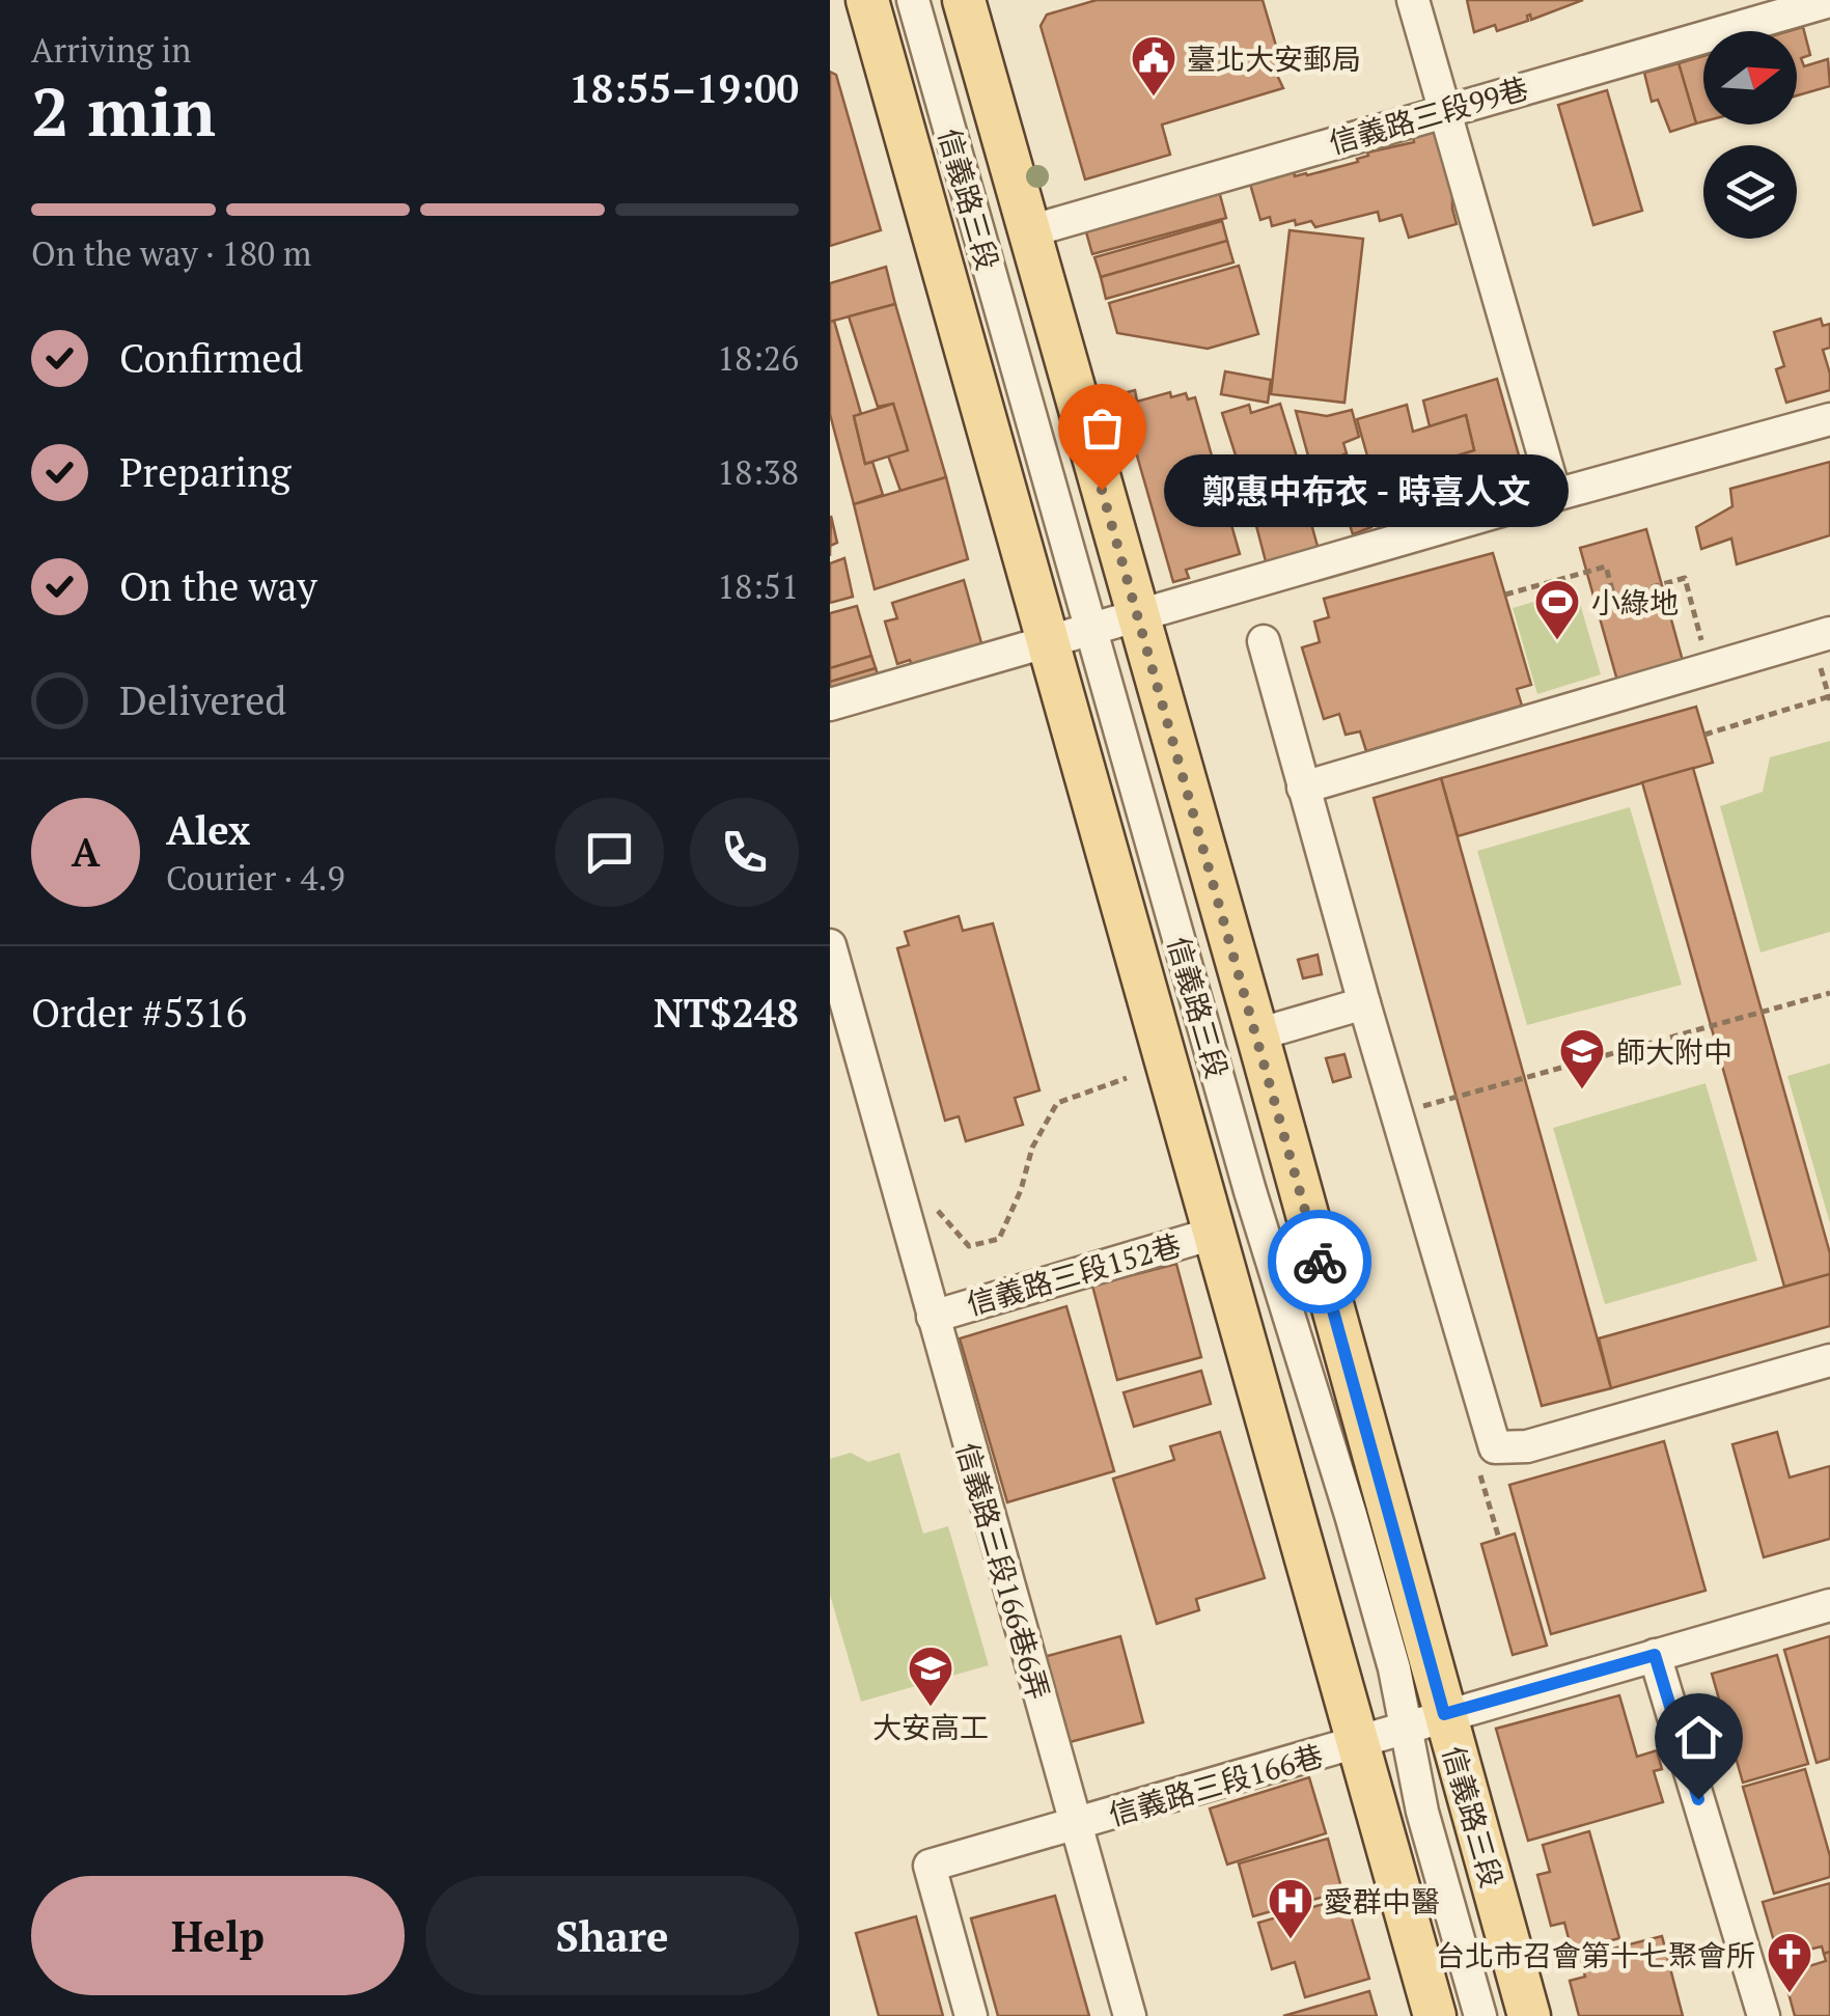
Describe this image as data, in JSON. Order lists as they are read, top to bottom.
{
  "streets": {
    "main road": ["信義路三段"],
    "street": [
      "信義路三段99巷",
      "信義路三段152巷",
      "信義路三段166巷6弄",
      "信義路三段166巷"
    ]
  },
  "crossings": [
    ["信義路三段99巷", "信義路三段"],
    ["信義路三段", "信義路三段152巷"],
    ["信義路三段", "信義路三段166巷"],
    ["信義路三段152巷", "信義路三段166巷6弄"],
    ["信義路三段166巷6弄", "信義路三段166巷"]
  ],
  "places": {
    "public building": ["臺北大安郵局"],
    "other": ["鄭惠中布衣 - 時喜人文"],
    "sports": ["小綠地"],
    "school or university": ["師大附中", "大安高工"],
    "hospital": ["愛群中醫"],
    "church": ["台北市召會第十七聚會所"]
  },
  "north": "right",
  "page": {
    "heading": ["2 min", "Arriving in", "18:55–19:00"],
    "panel": [
      "Alex",
      "Courier · 4.9",
      "Order #5316",
      "NT$248"
    ],
    "bar": "On the way · 180 m",
    "list": [
      ["Confirmed", "18:26"],
      ["Preparing", "18:38"],
      ["On the way", "18:51"],
      "Delivered"
    ],
    "bubble": "鄭惠中布衣 - 時喜人文",
    "round": "A",
    "buttons": ["Help", "Share"]
  }
}
